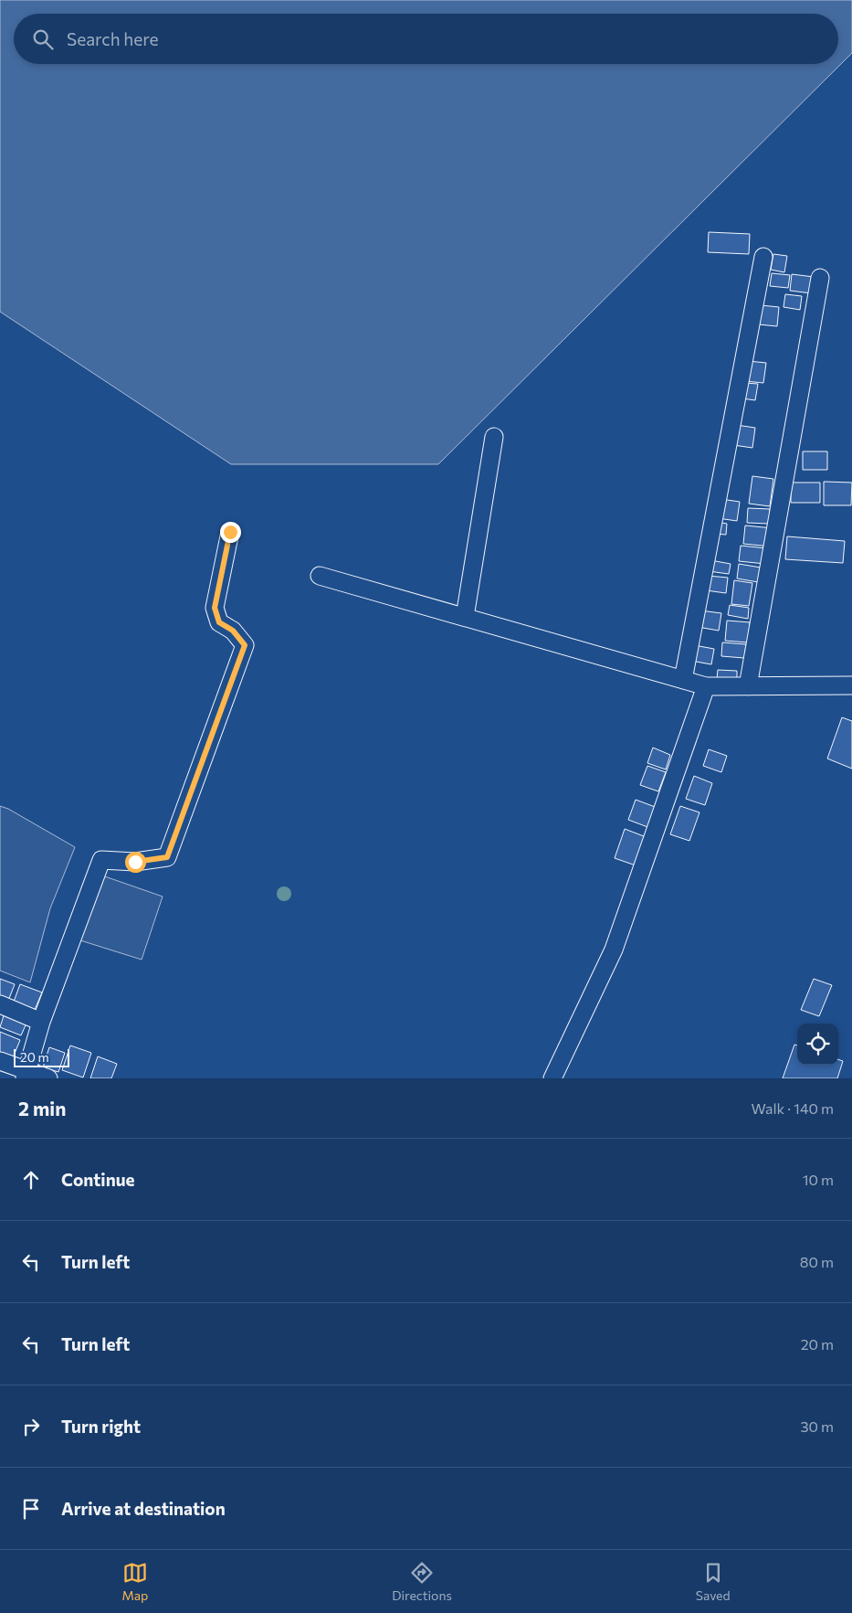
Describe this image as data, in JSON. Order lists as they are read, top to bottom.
{
  "scale_bar": "20 m",
  "page": {
    "search": "Search here",
    "scale": "20 m",
    "heading": ["2 min", "Walk · 140 m"],
    "list": [
      ["Continue", "10 m"],
      ["Turn left", "80 m"],
      ["Turn left", "20 m"],
      ["Turn right", "30 m"],
      "Arrive at destination"
    ],
    "nav": ["Map", "Directions", "Saved"]
  }
}
